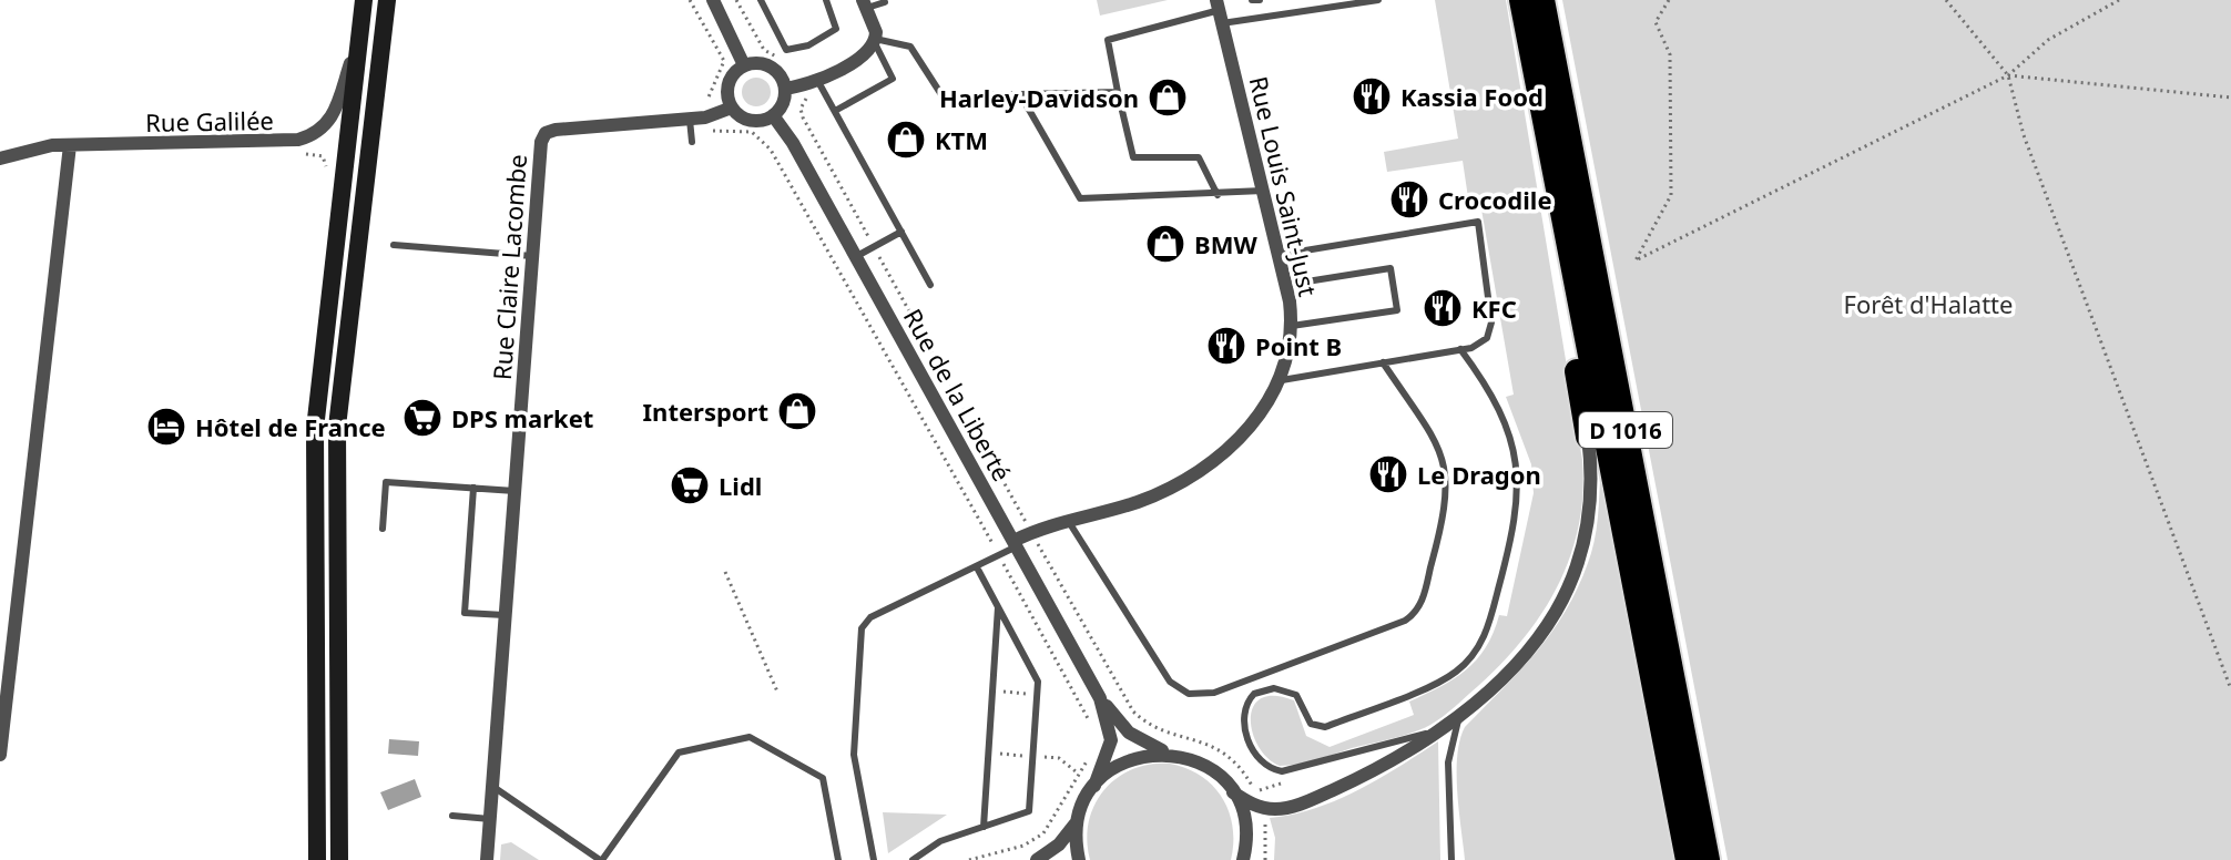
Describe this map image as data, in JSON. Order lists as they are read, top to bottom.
{
  "streets": {
    "highway": ["D 1016"],
    "street": [
      "Rue Galilée",
      "Rue Louis Saint-Just",
      "Rue Claire Lacombe",
      "Rue de la Liberté"
    ]
  },
  "crossings": [
    ["Rue Louis Saint-Just", "Rue de la Liberté"],
    ["Rue Claire Lacombe", "Rue de la Liberté"]
  ],
  "parks": ["Forêt d'Halatte"],
  "places": {
    "restaurant": [
      "Kassia Food",
      "Crocodile",
      "KFC",
      "Point B",
      "Le Dragon"
    ],
    "shop": [
      "Harley-Davidson",
      "KTM",
      "BMW",
      "Intersport"
    ],
    "supermarket": ["DPS market", "Lidl"],
    "hotel": ["Hôtel de France"]
  }
}
